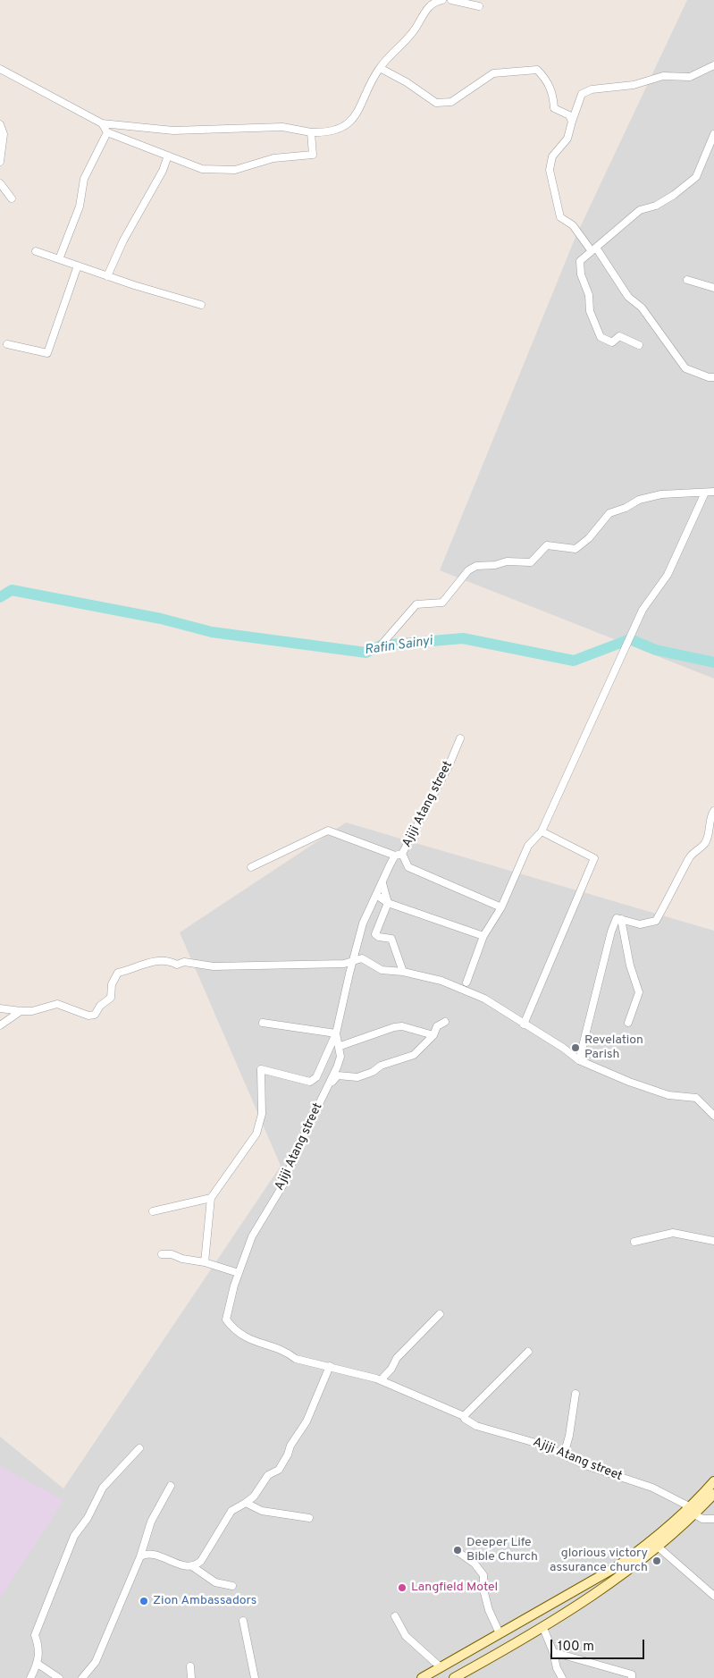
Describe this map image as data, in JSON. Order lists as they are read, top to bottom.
{
  "streets": {
    "street": ["Ajiji Atang street"]
  },
  "water": ["Rafin Sainyi"],
  "places": [
    "Revelation Parish",
    "Deeper Life Bible Church",
    "glorious victory assurance church",
    "Langfield Motel",
    "Zion Ambassadors"
  ],
  "scale_bar": "100 m"
}
